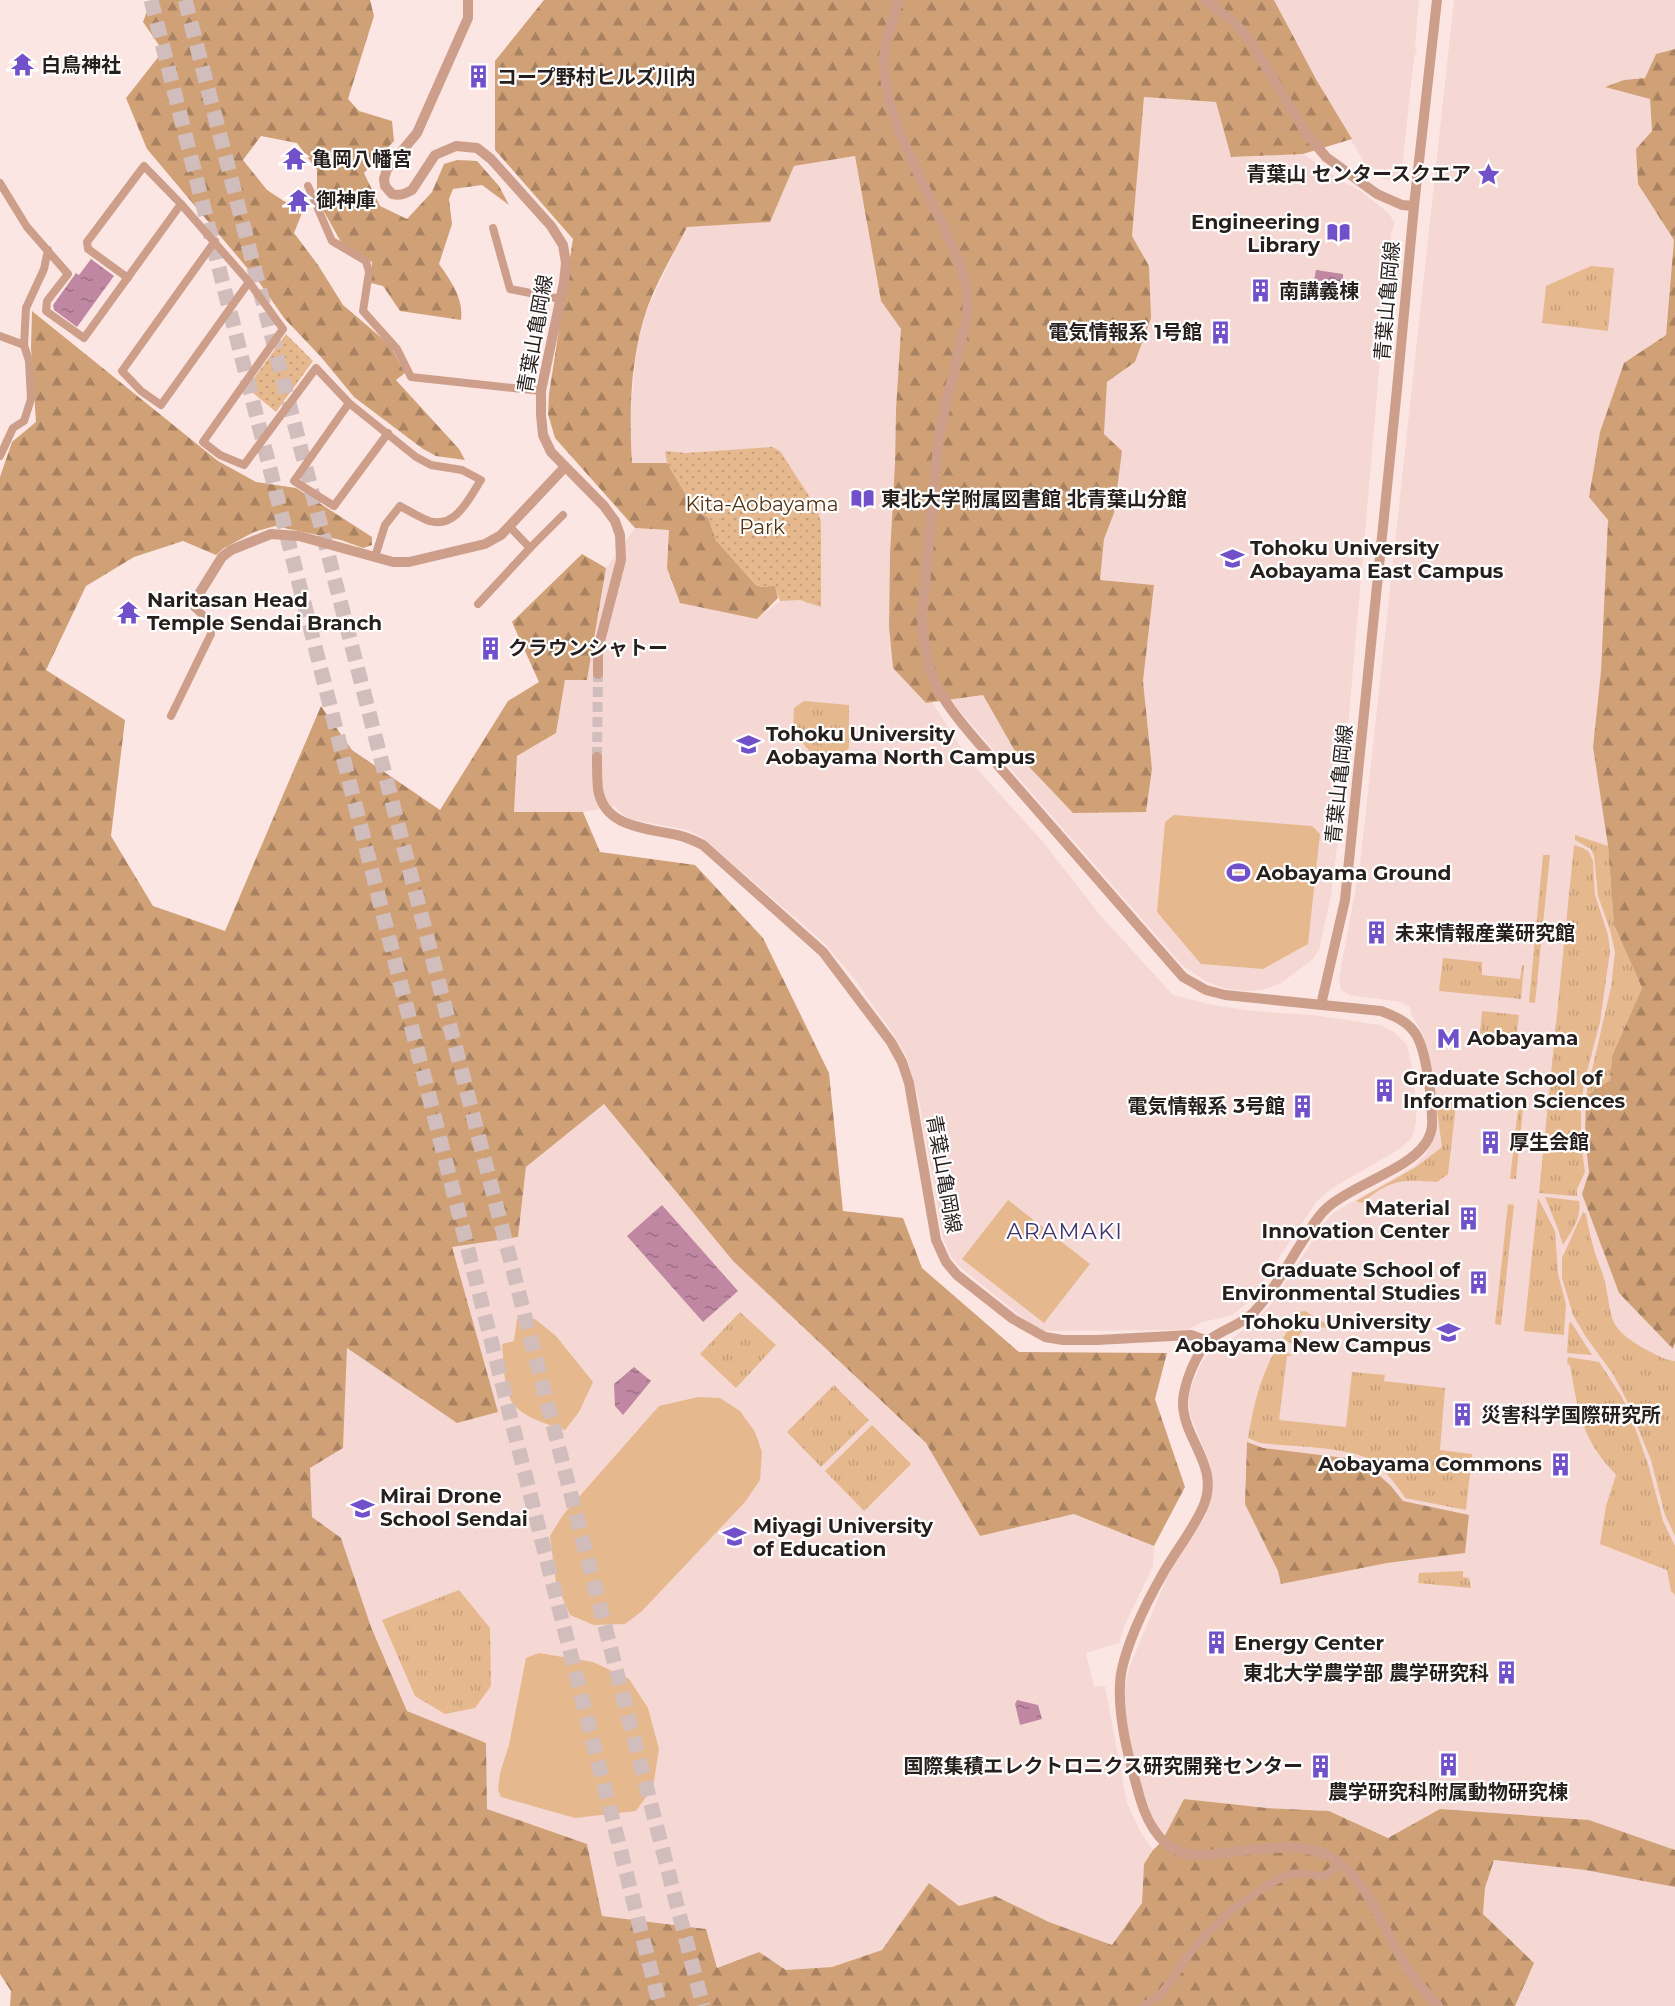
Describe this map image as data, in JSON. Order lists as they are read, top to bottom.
{
  "streets": {
    "street": ["青葉山亀岡線"]
  },
  "districts": ["ARAMAKI"],
  "parks": ["Kita-Aobayama Park"],
  "places": {
    "temple": [
      "白鳥神社",
      "亀岡八幡宮",
      "御神庫",
      "Naritasan Head Temple Sendai Branch"
    ],
    "building": [
      "コープ野村ヒルズ川内",
      "南講義棟",
      "電気情報系 1号館",
      "クラウンシャトー",
      "未来情報産業研究館",
      "Graduate School of Information Sciences",
      "電気情報系 3号館",
      "厚生会館",
      "Material Innovation Center",
      "Graduate School of Environmental Studies",
      "災害科学国際研究所",
      "Aobayama Commons",
      "Energy Center",
      "東北大学農学部 農学研究科",
      "農学研究科附属動物研究棟",
      "国際集積エレクトロニクス研究開発センター"
    ],
    "place": ["青葉山 センタースクエア"],
    "library": ["Engineering Library", "東北大学附属図書館 北青葉山分館"],
    "school or university": [
      "Tohoku University Aobayama East Campus",
      "Tohoku University Aobayama North Campus",
      "Tohoku University Aobayama New Campus",
      "Mirai Drone School Sendai",
      "Miyagi University of Education"
    ],
    "sports": ["Aobayama Ground"],
    "metro station": ["Aobayama"]
  }
}
